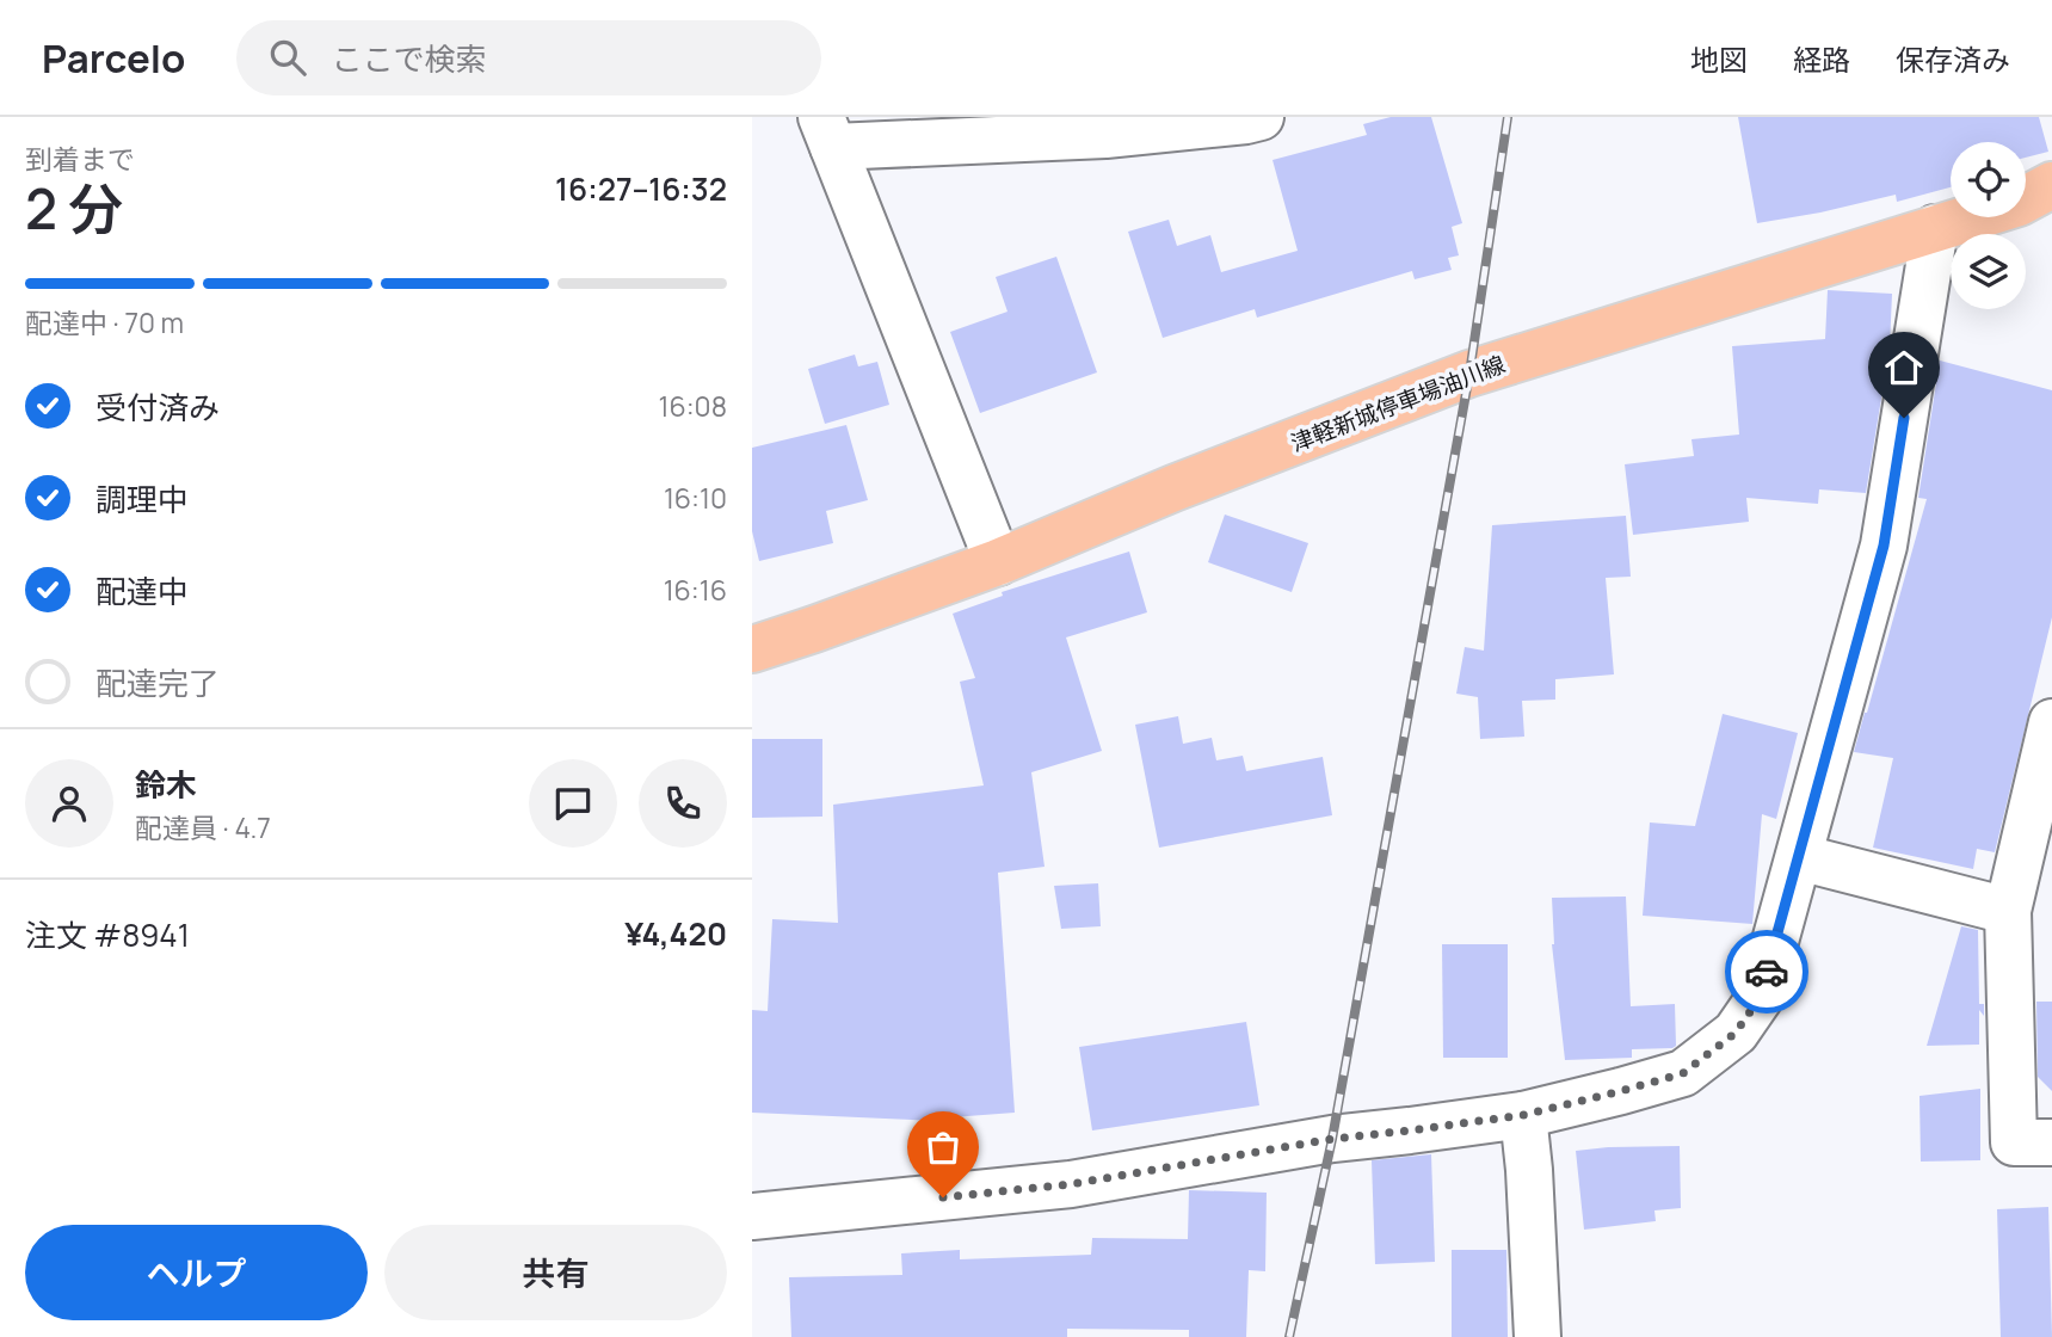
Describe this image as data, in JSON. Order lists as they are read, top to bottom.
{
  "streets": {
    "main road": ["津軽新城停車場油川線"]
  },
  "page": {
    "header": "Parcelo",
    "search": "ここで検索",
    "nav": ["地図", "経路", "保存済み"],
    "heading": ["2 分", "到着まで", "16:27–16:32"],
    "panel": [
      "鈴木",
      "配達員 · 4.7",
      "注文 #8941",
      "¥4,420"
    ],
    "bar": "配達中 · 70 m",
    "list": [
      ["受付済み", "16:08"],
      ["調理中", "16:10"],
      ["配達中", "16:16"],
      "配達完了"
    ],
    "buttons": ["ヘルプ", "共有"]
  }
}
